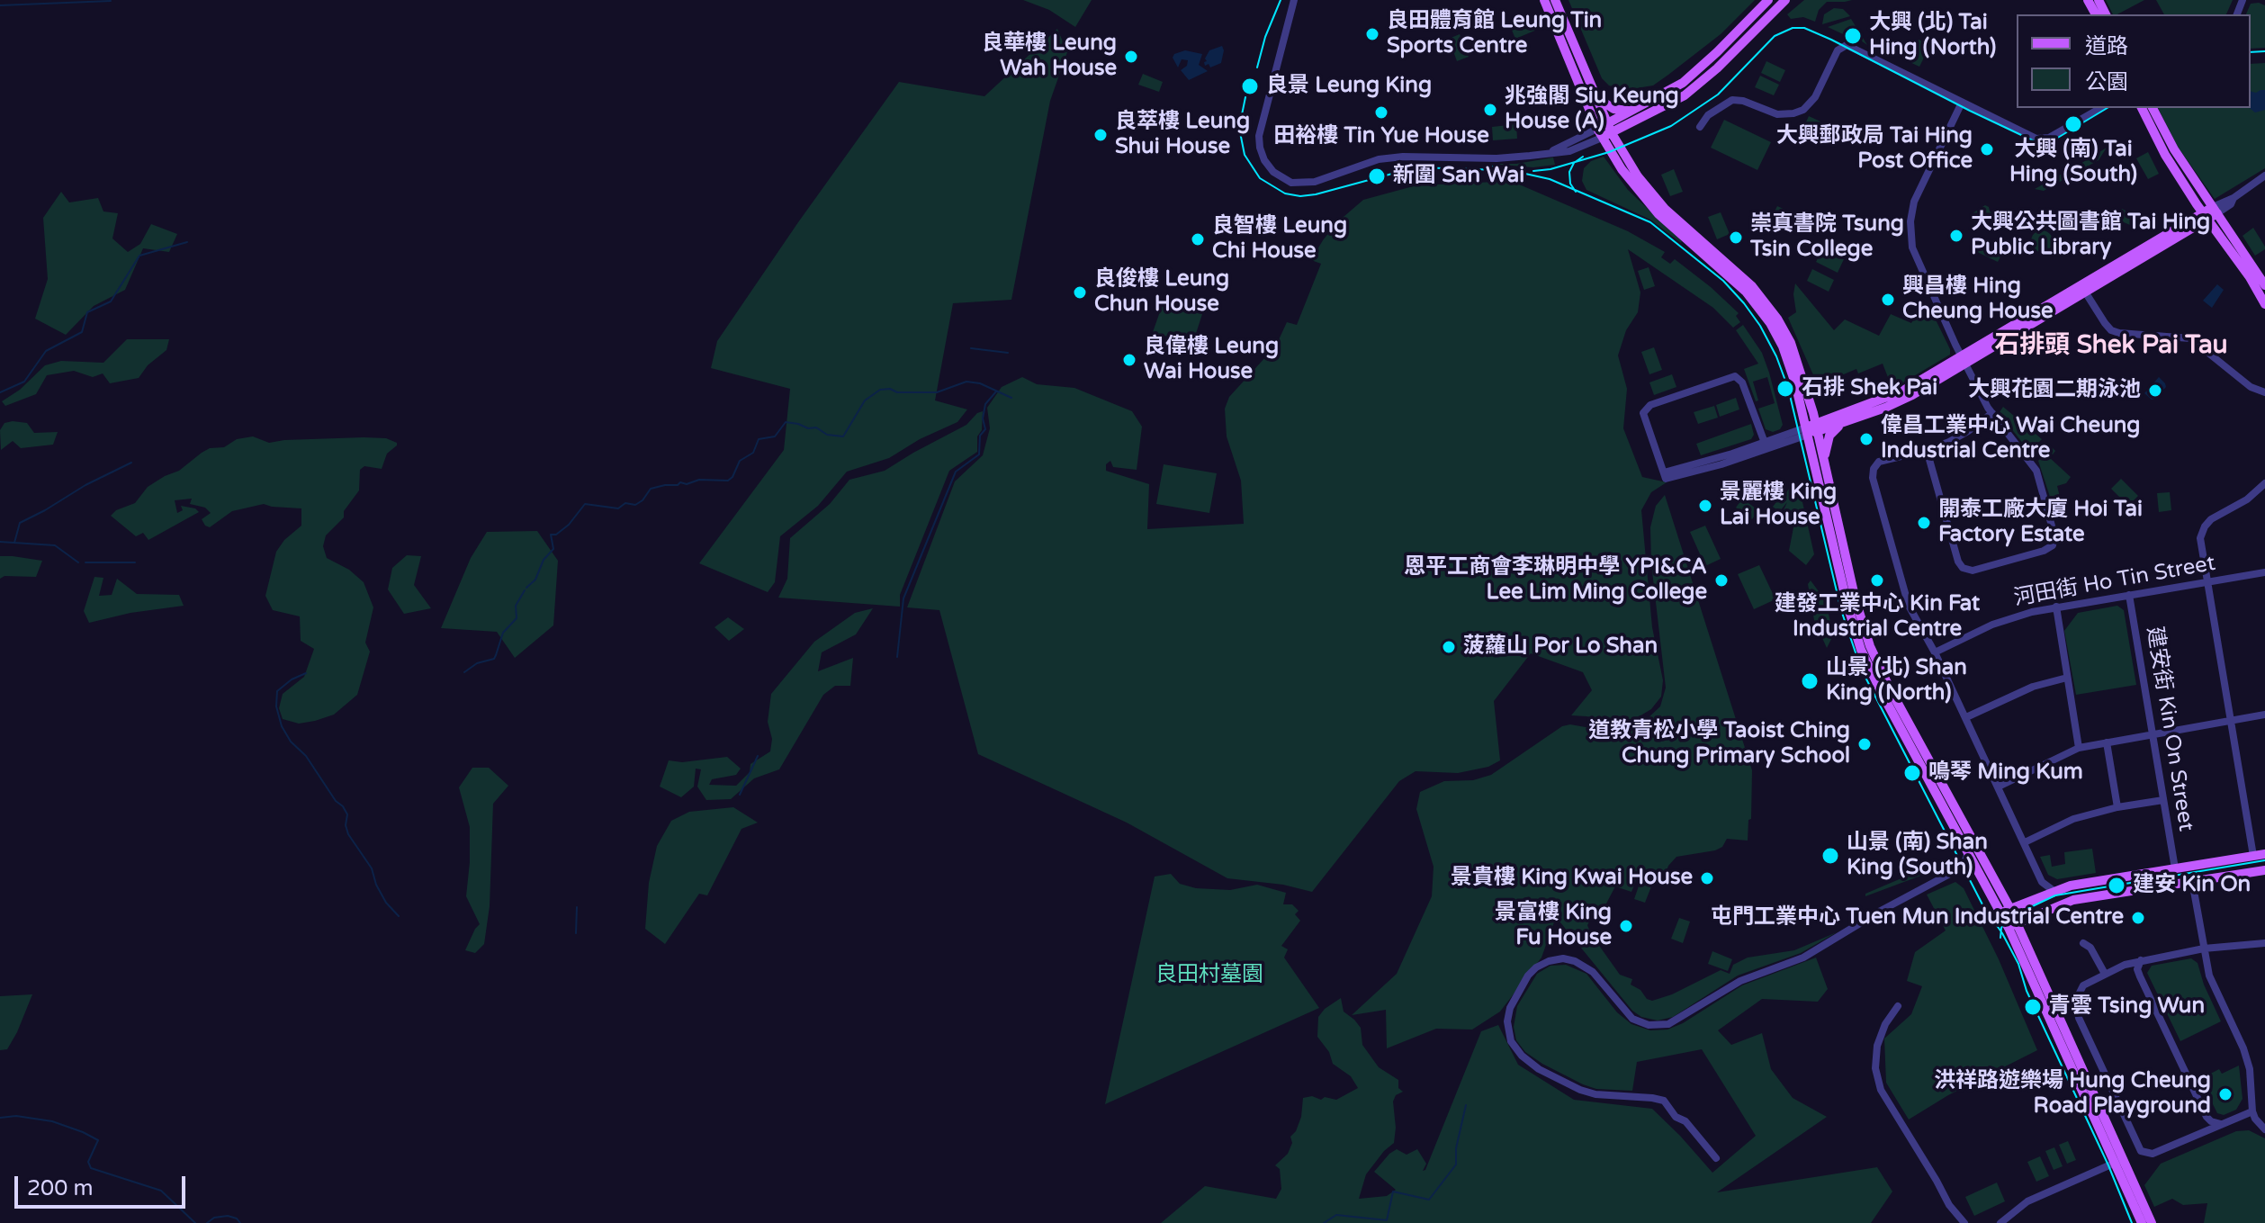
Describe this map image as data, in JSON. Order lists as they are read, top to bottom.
{
  "streets": {
    "street": ["河田街 Ho Tin Street", "建安街 Kin On Street"]
  },
  "crossings": [
    ["河田街 Ho Tin Street", "建安街 Kin On Street"]
  ],
  "districts": ["石排頭 Shek Pai Tau"],
  "parks": ["良田村墓園"],
  "places": [
    "良田體育館 Leung Tin Sports Centre",
    "大興 (北) Tai Hing (North)",
    "良華樓 Leung Wah House",
    "良景 Leung King",
    "兆強閣 Siu Keung House (A)",
    "田裕樓 Tin Yue House",
    "大興 (南) Tai Hing (South)",
    "良萃樓 Leung Shui House",
    "大興郵政局 Tai Hing Post Office",
    "新圍 San Wai",
    "大興公共圖書館 Tai Hing Public Library",
    "崇真書院 Tsung Tsin College",
    "良智樓 Leung Chi House",
    "良俊樓 Leung Chun House",
    "興昌樓 Hing Cheung House",
    "良偉樓 Leung Wai House",
    "石排 Shek Pai",
    "大興花園二期泳池",
    "偉昌工業中心 Wai Cheung Industrial Centre",
    "景麗樓 King Lai House",
    "開泰工廠大廈 Hoi Tai Factory Estate",
    "恩平工商會李琳明中學 YPI&CA Lee Lim Ming College",
    "建發工業中心 Kin Fat Industrial Centre",
    "菠蘿山 Por Lo Shan",
    "山景 (北) Shan King (North)",
    "道教青松小學 Taoist Ching Chung Primary School",
    "鳴琴 Ming Kum",
    "山景 (南) Shan King (South)",
    "景貴樓 King Kwai House",
    "建安 Kin On",
    "屯門工業中心 Tuen Mun Industrial Centre",
    "景富樓 King Fu House",
    "青雲 Tsing Wun",
    "洪祥路遊樂場 Hung Cheung Road Playground"
  ],
  "legend": ["道路", "公園"],
  "scale_bar": "200 m"
}
